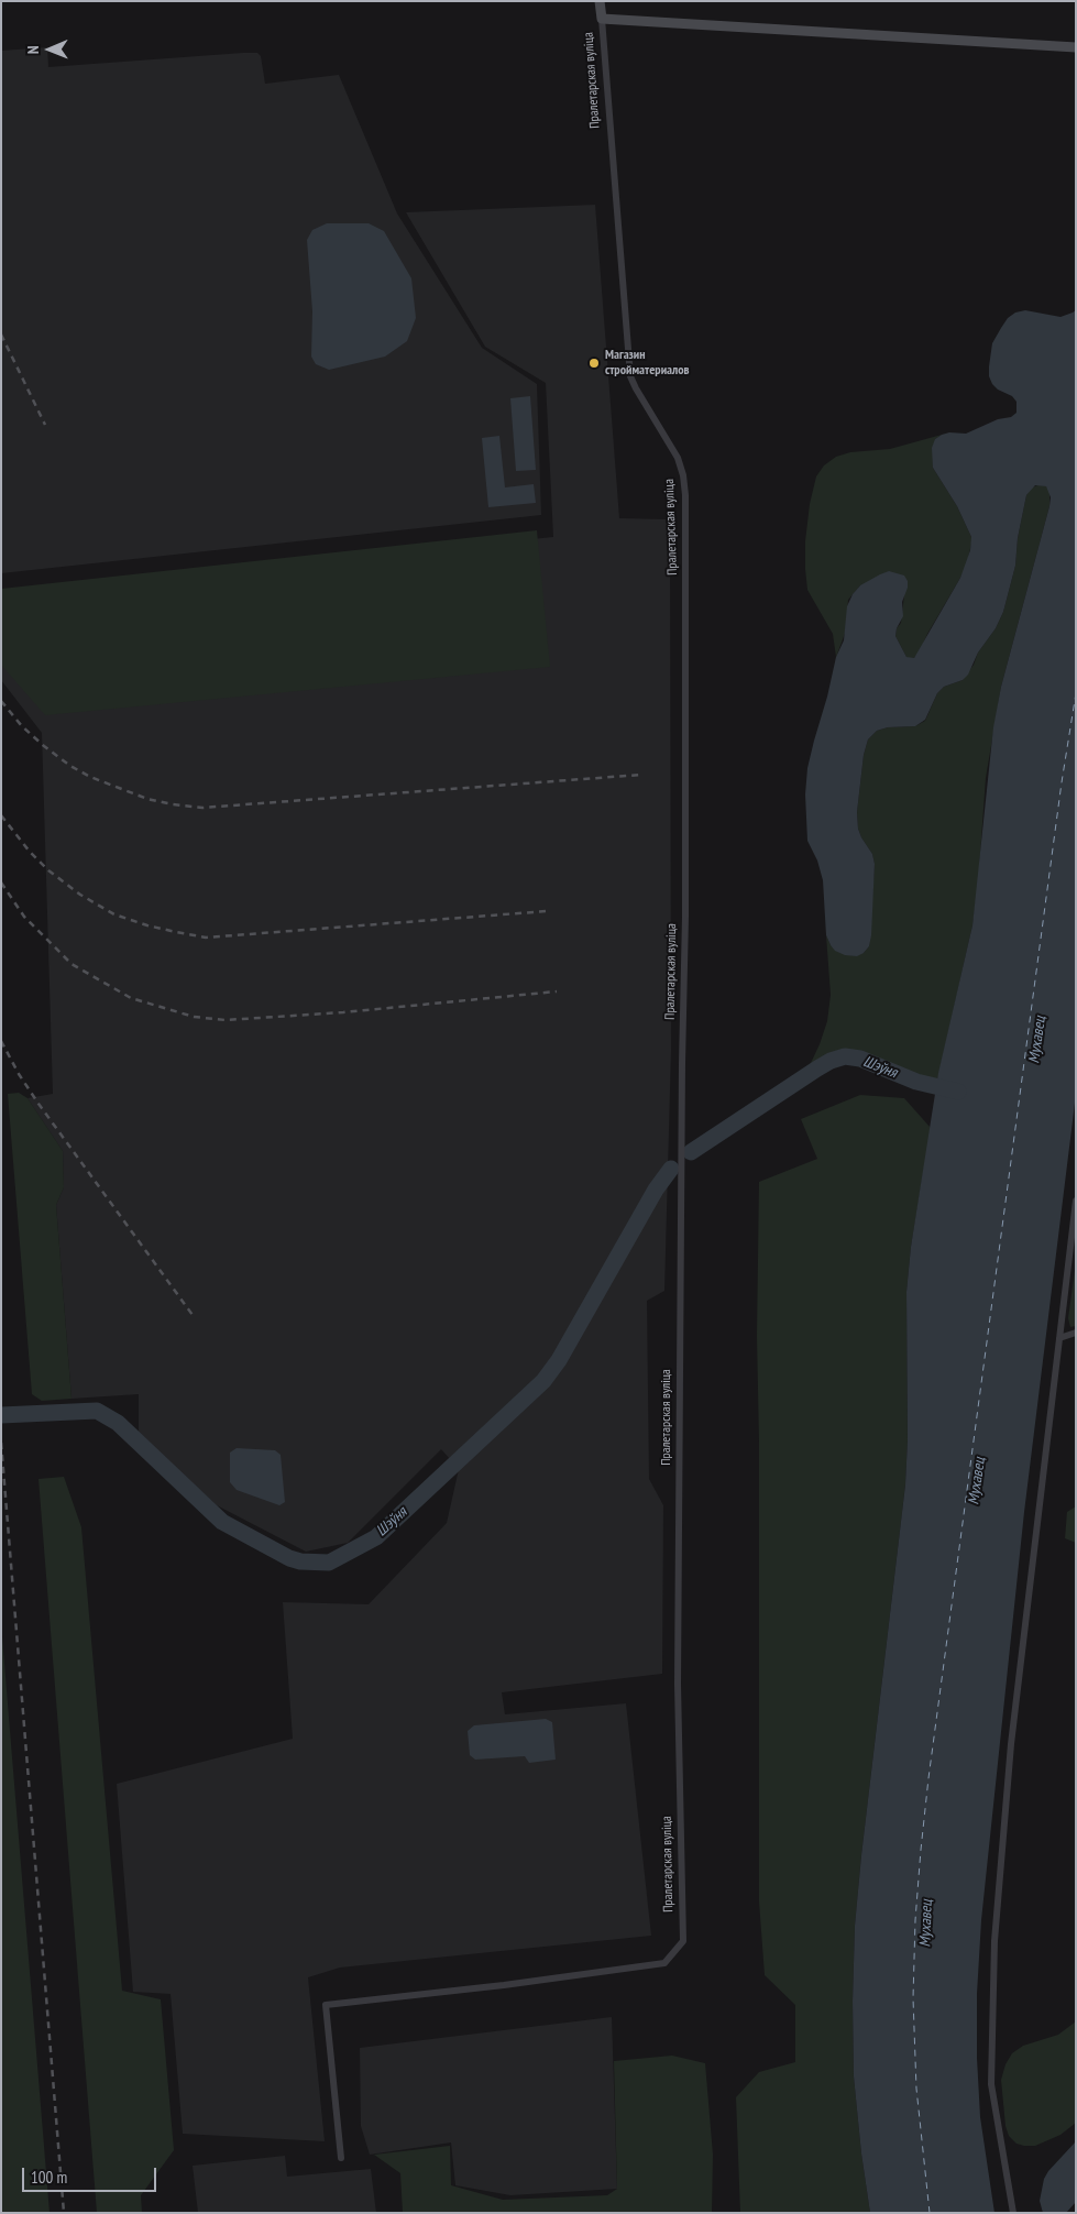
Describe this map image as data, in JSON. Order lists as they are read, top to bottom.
{
  "streets": {
    "main road": ["Пралетарская вуліца"]
  },
  "water": ["Мухавец", "Шэўня"],
  "places": ["Магазин стройматериалов"],
  "scale_bar": "100 m",
  "north": "left"
}
